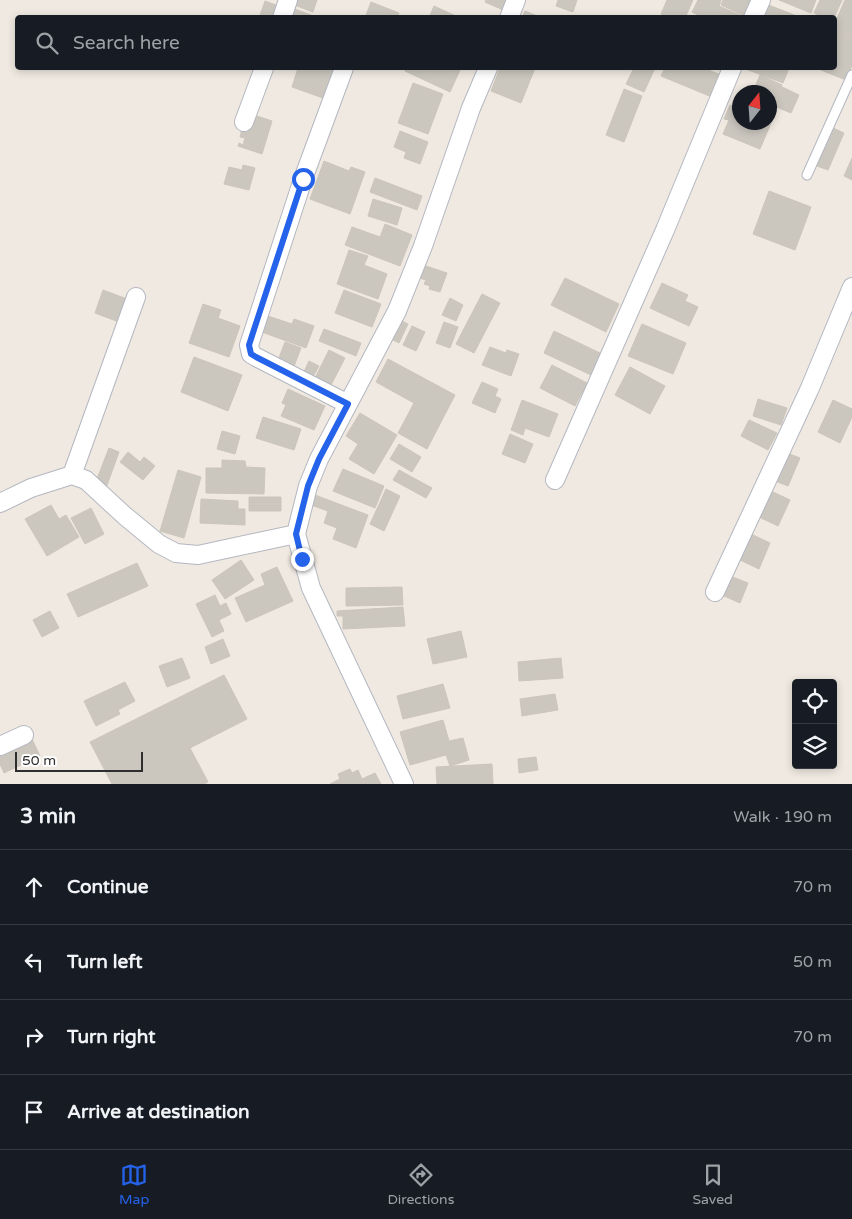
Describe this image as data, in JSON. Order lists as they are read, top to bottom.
{
  "scale_bar": "50 m",
  "north": "top",
  "page": {
    "search": "Search here",
    "scale": "50 m",
    "heading": ["3 min", "Walk · 190 m"],
    "list": [
      ["Continue", "70 m"],
      ["Turn left", "50 m"],
      ["Turn right", "70 m"],
      "Arrive at destination"
    ],
    "nav": ["Map", "Directions", "Saved"]
  }
}
